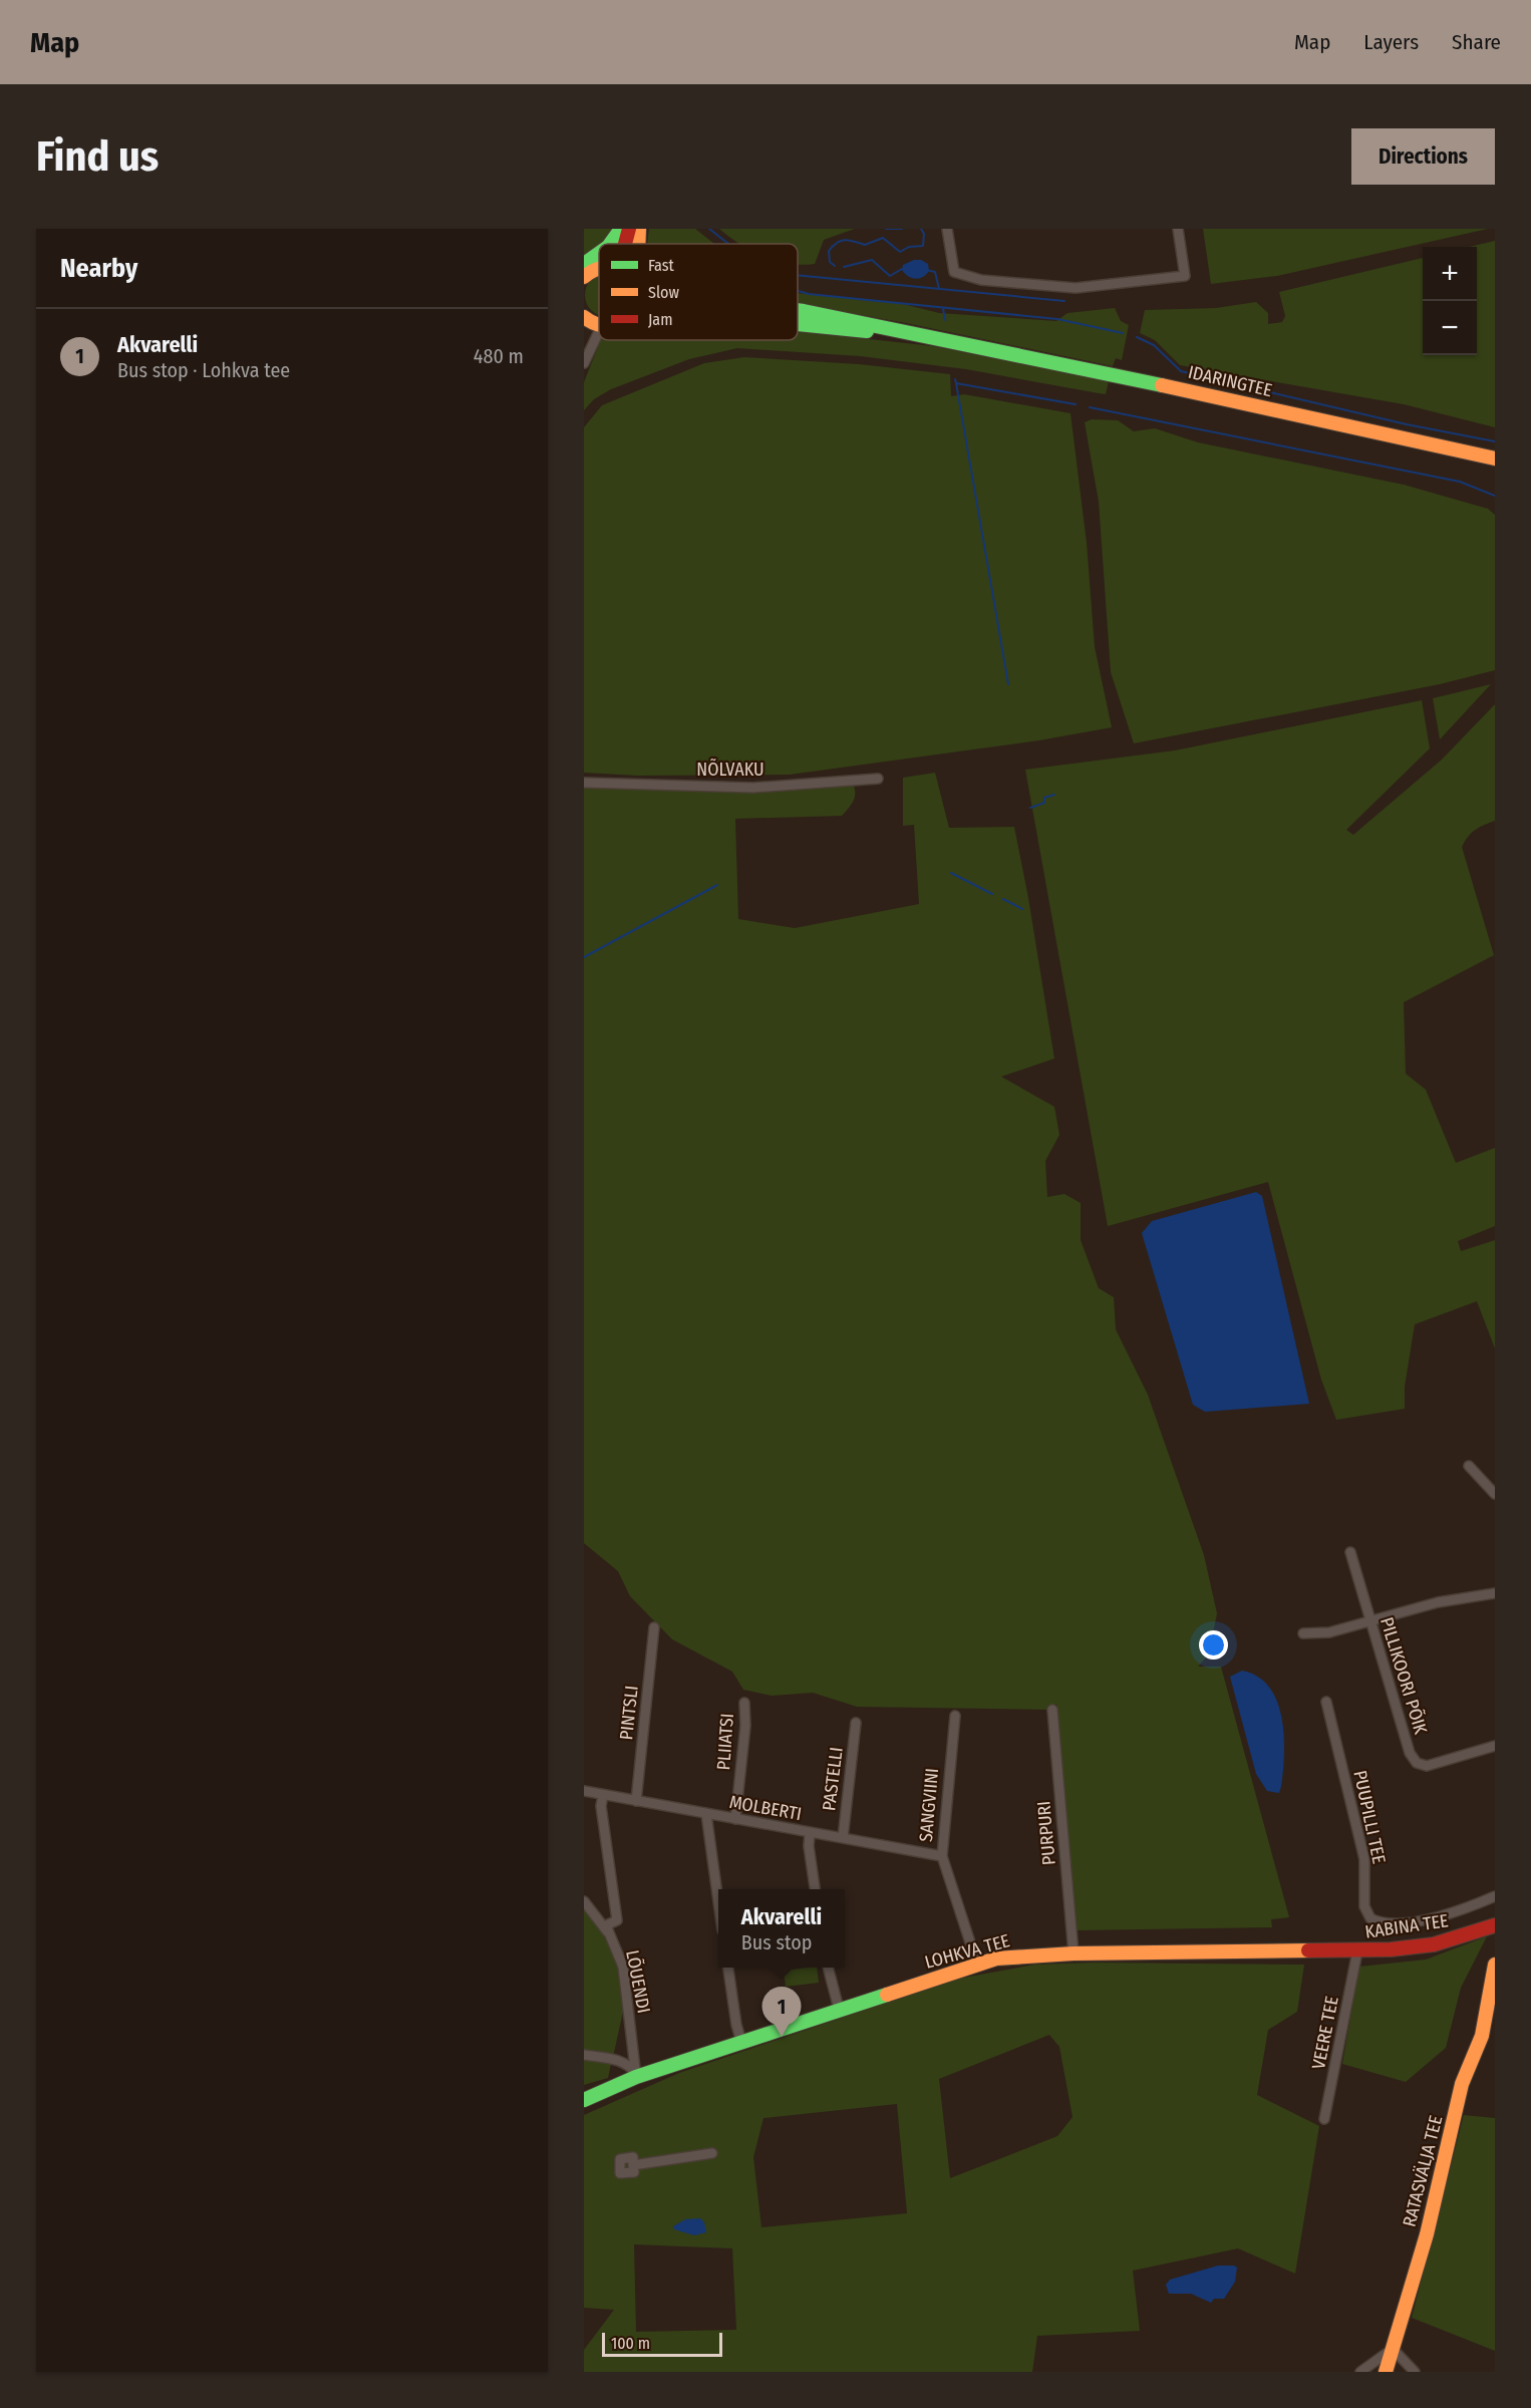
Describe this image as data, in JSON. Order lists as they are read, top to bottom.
{
  "streets": {
    "street": [
      "IDARINGTEE",
      "NÕLVAKU",
      "PILLIKOORI PÕIK",
      "PINTSLI",
      "PLIIATSI",
      "PASTELLI",
      "SANGVIINI",
      "MOLBERTI",
      "PUUPILLI TEE",
      "PURPURI",
      "KABINA TEE",
      "LOHKVA TEE",
      "LÕUENDI",
      "VEERE TEE",
      "RATASVÄLJA TEE"
    ]
  },
  "crossings": [
    ["PINTSLI", "MOLBERTI"],
    ["PLIIATSI", "MOLBERTI"],
    ["PASTELLI", "MOLBERTI"],
    ["SANGVIINI", "MOLBERTI"],
    ["SANGVIINI", "LOHKVA TEE"],
    ["MOLBERTI", "LÕUENDI"],
    ["PURPURI", "LOHKVA TEE"],
    ["KABINA TEE", "LOHKVA TEE"],
    ["KABINA TEE", "VEERE TEE"],
    ["LOHKVA TEE", "LÕUENDI"],
    ["LOHKVA TEE", "VEERE TEE"]
  ],
  "legend": ["Fast", "Slow", "Jam"],
  "scale_bar": "100 m",
  "page": {
    "header": "Map",
    "nav": ["Map", "Layers", "Share"],
    "buttons": "Directions",
    "title": "Find us",
    "heading": "Nearby",
    "map_buttons": ["+", "−"],
    "list": [
      {
        "mark": "1",
        "name": "Akvarelli",
        "note": "Bus stop · Lohkva tee",
        "value": "480 m"
      }
    ],
    "popup": ["Akvarelli", "Bus stop"],
    "pins": "1",
    "scale": "100 m"
  }
}
